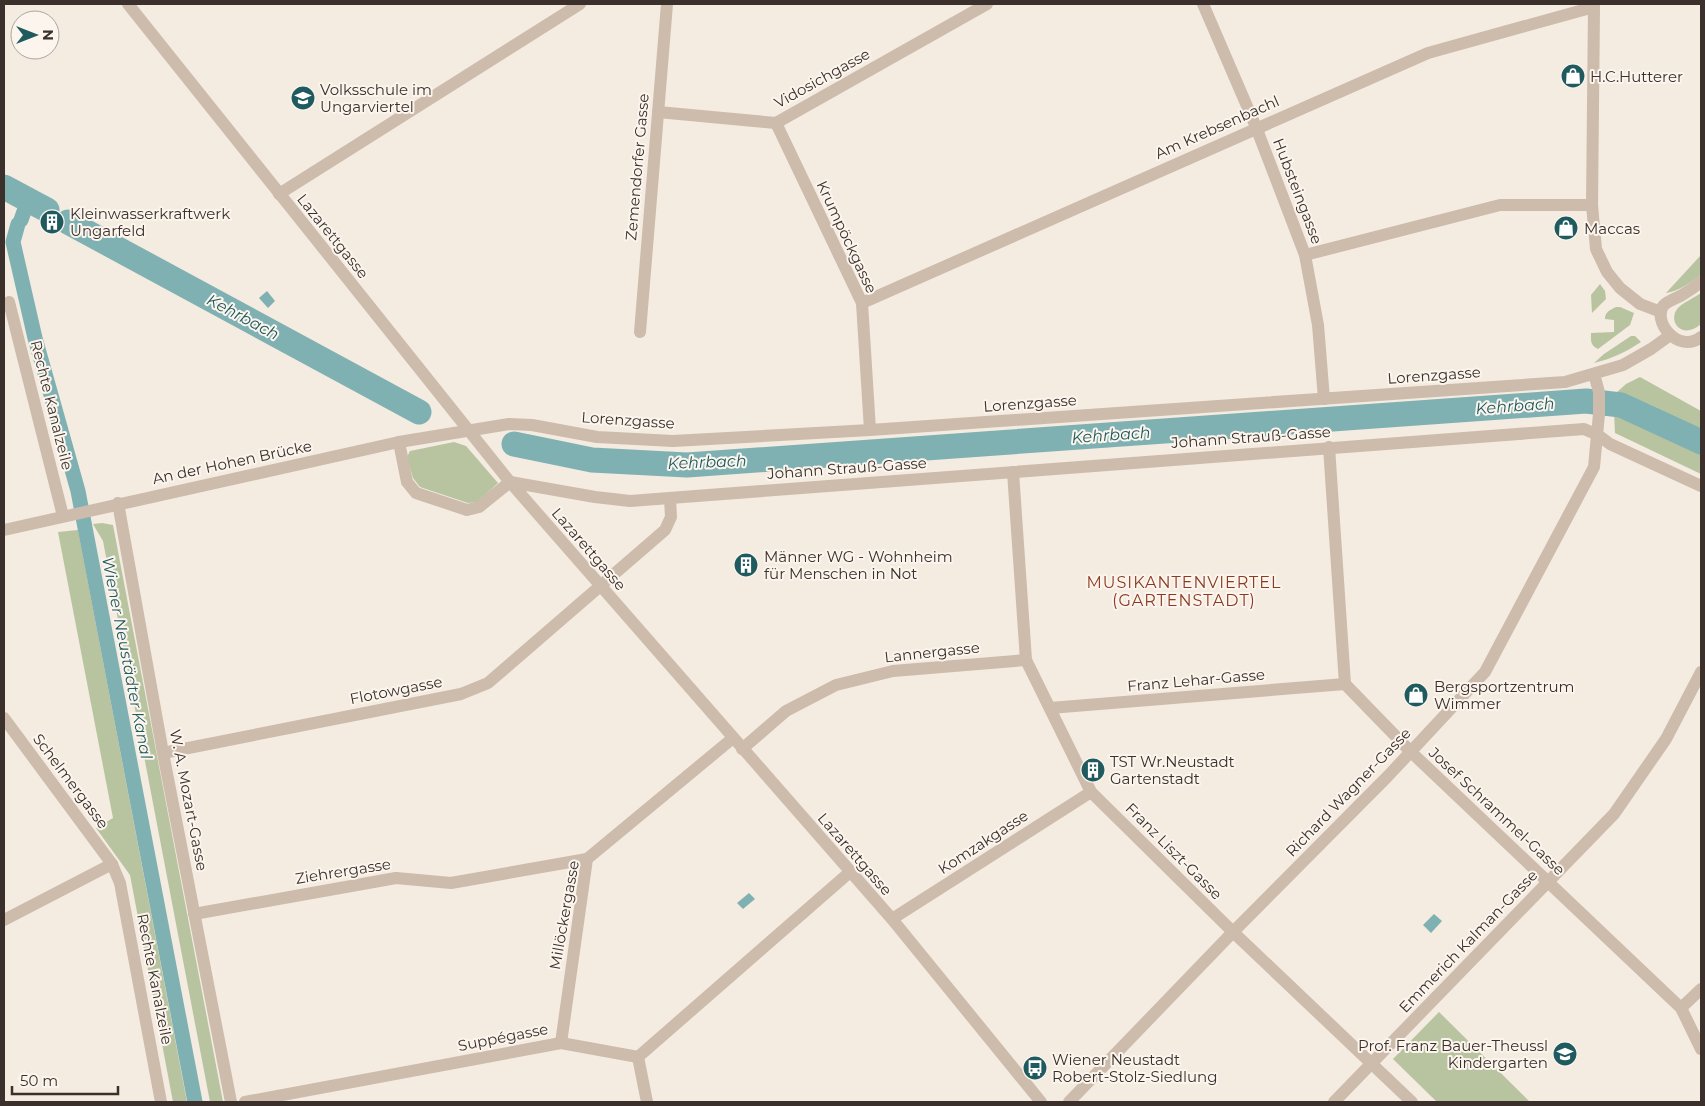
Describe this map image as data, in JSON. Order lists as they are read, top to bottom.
{
  "streets": {
    "street": [
      "Vidosichgasse",
      "Am Krebsenbachl",
      "Zemendorfer Gasse",
      "Hubsteingasse",
      "Lazarettgasse",
      "Krumpöckgasse",
      "Lorenzgasse",
      "Rechte Kanalzeile",
      "Johann Strauß-Gasse",
      "An der Hohen Brücke",
      "Lannergasse",
      "Franz Lehar-Gasse",
      "Flotowgasse",
      "Schelmergasse",
      "Richard Wagner-Gasse",
      "W. A. Mozart-Gasse",
      "Josef Schrammel-Gasse",
      "Komzakgasse",
      "Franz Liszt-Gasse",
      "Ziehrergasse",
      "Millöckergasse",
      "Emmerich Kalman-Gasse",
      "Suppégasse"
    ]
  },
  "crossings": [
    ["Vidosichgasse", "Zemendorfer Gasse"],
    ["Vidosichgasse", "Krumpöckgasse"],
    ["Am Krebsenbachl", "Hubsteingasse"],
    ["Am Krebsenbachl", "Krumpöckgasse"],
    ["Hubsteingasse", "Lorenzgasse"],
    ["Lazarettgasse", "Lorenzgasse"],
    ["Lazarettgasse", "Johann Strauß-Gasse"],
    ["Lazarettgasse", "An der Hohen Brücke"],
    ["Lazarettgasse", "Lannergasse"],
    ["Lazarettgasse", "Flotowgasse"],
    ["Lazarettgasse", "Komzakgasse"],
    ["Lazarettgasse", "Millöckergasse"],
    ["Krumpöckgasse", "Lorenzgasse"],
    ["Lorenzgasse", "An der Hohen Brücke"],
    ["Lorenzgasse", "Richard Wagner-Gasse"],
    ["Rechte Kanalzeile", "An der Hohen Brücke"],
    ["Rechte Kanalzeile", "Schelmergasse"],
    ["Johann Strauß-Gasse", "Richard Wagner-Gasse"],
    ["Johann Strauß-Gasse", "Franz Liszt-Gasse"],
    ["An der Hohen Brücke", "W. A. Mozart-Gasse"],
    ["Lannergasse", "Franz Liszt-Gasse"],
    ["Franz Lehar-Gasse", "Josef Schrammel-Gasse"],
    ["Franz Lehar-Gasse", "Franz Liszt-Gasse"],
    ["Flotowgasse", "W. A. Mozart-Gasse"],
    ["Richard Wagner-Gasse", "Josef Schrammel-Gasse"],
    ["Richard Wagner-Gasse", "Franz Liszt-Gasse"],
    ["W. A. Mozart-Gasse", "Ziehrergasse"],
    ["Josef Schrammel-Gasse", "Emmerich Kalman-Gasse"],
    ["Komzakgasse", "Franz Liszt-Gasse"],
    ["Franz Liszt-Gasse", "Emmerich Kalman-Gasse"],
    ["Ziehrergasse", "Millöckergasse"],
    ["Millöckergasse", "Suppégasse"]
  ],
  "districts": ["MUSIKANTENVIERTEL (GARTENSTADT)"],
  "water": ["Kehrbach", "Wiener Neustädter Kanal"],
  "places": {
    "shop": ["H.C.Hutterer", "Maccas", "Bergsportzentrum Wimmer"],
    "school or university": ["Volksschule im Ungarviertel", "Prof. Franz Bauer-Theussl Kindergarten"],
    "building": ["Kleinwasserkraftwerk Ungarfeld", "Männer WG - Wohnheim für Menschen in Not", "TST Wr.Neustadt Gartenstadt"],
    "bus stop": ["Wiener Neustadt Robert-Stolz-Siedlung"]
  },
  "scale_bar": "50 m",
  "north": "right"
}
